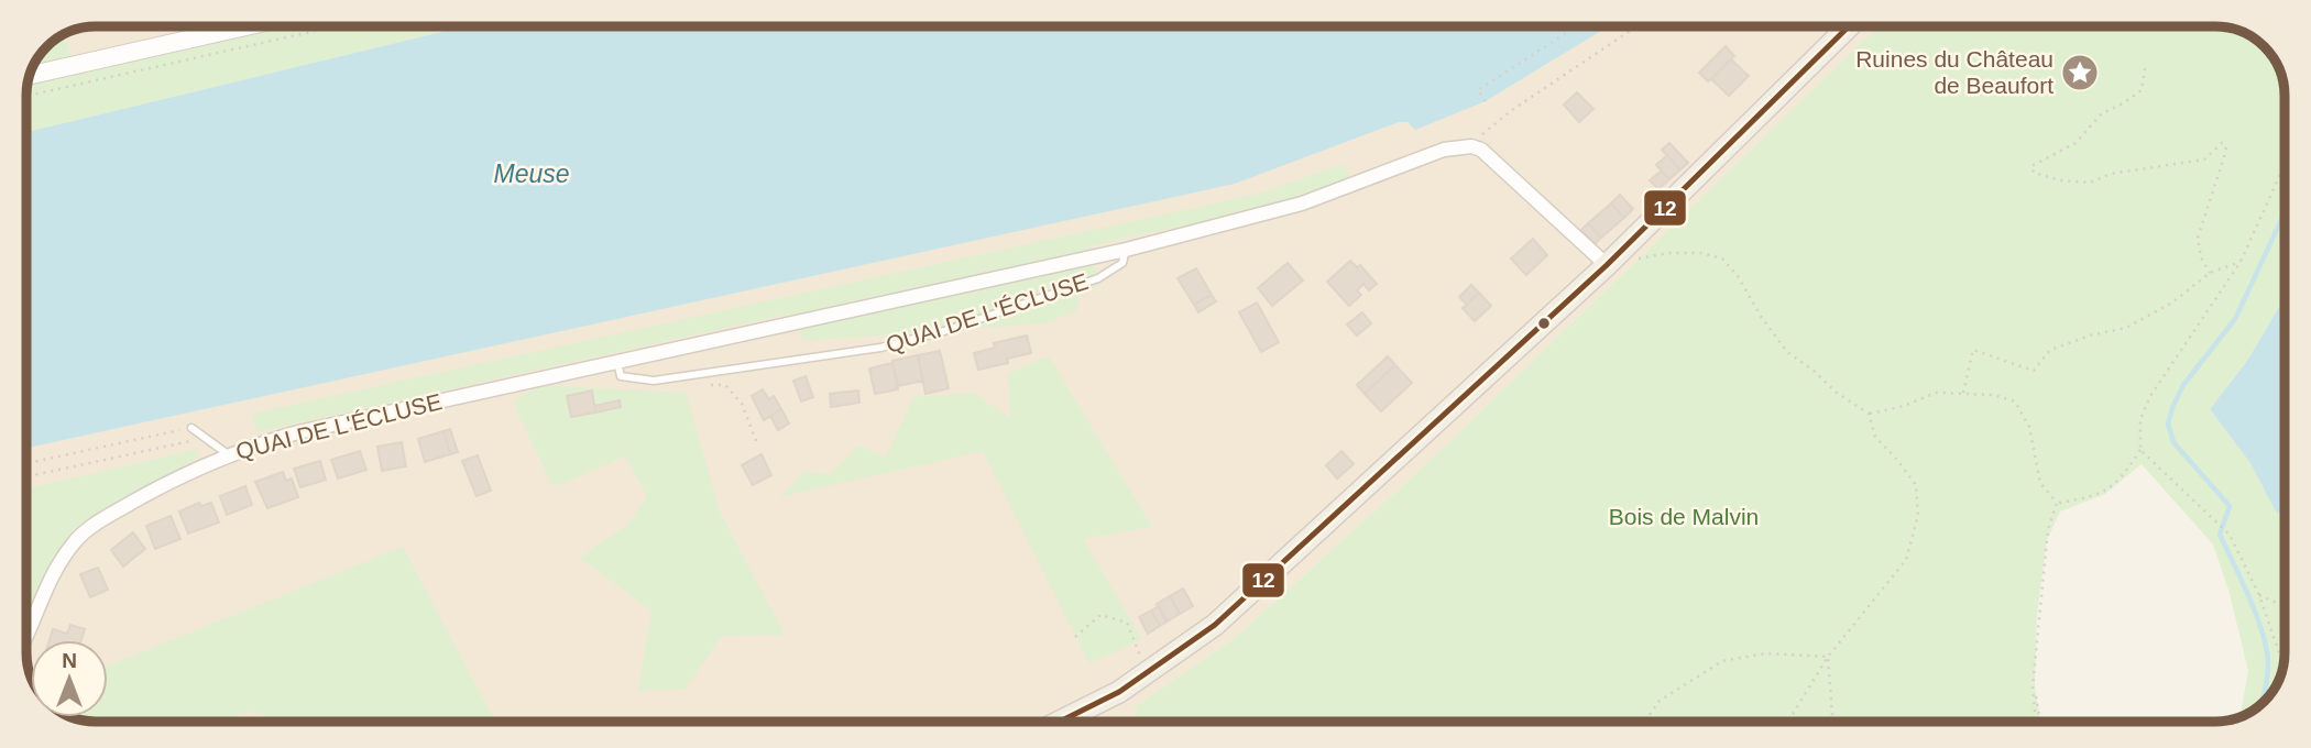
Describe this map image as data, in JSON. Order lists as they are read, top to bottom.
{
  "streets": {
    "street": ["QUAI DE L'ÉCLUSE"]
  },
  "water": ["Meuse"],
  "parks": ["Bois de Malvin"],
  "places": {
    "place": ["Ruines du Château de Beaufort"]
  },
  "lines": ["transit line 12"],
  "north": "top"
}
